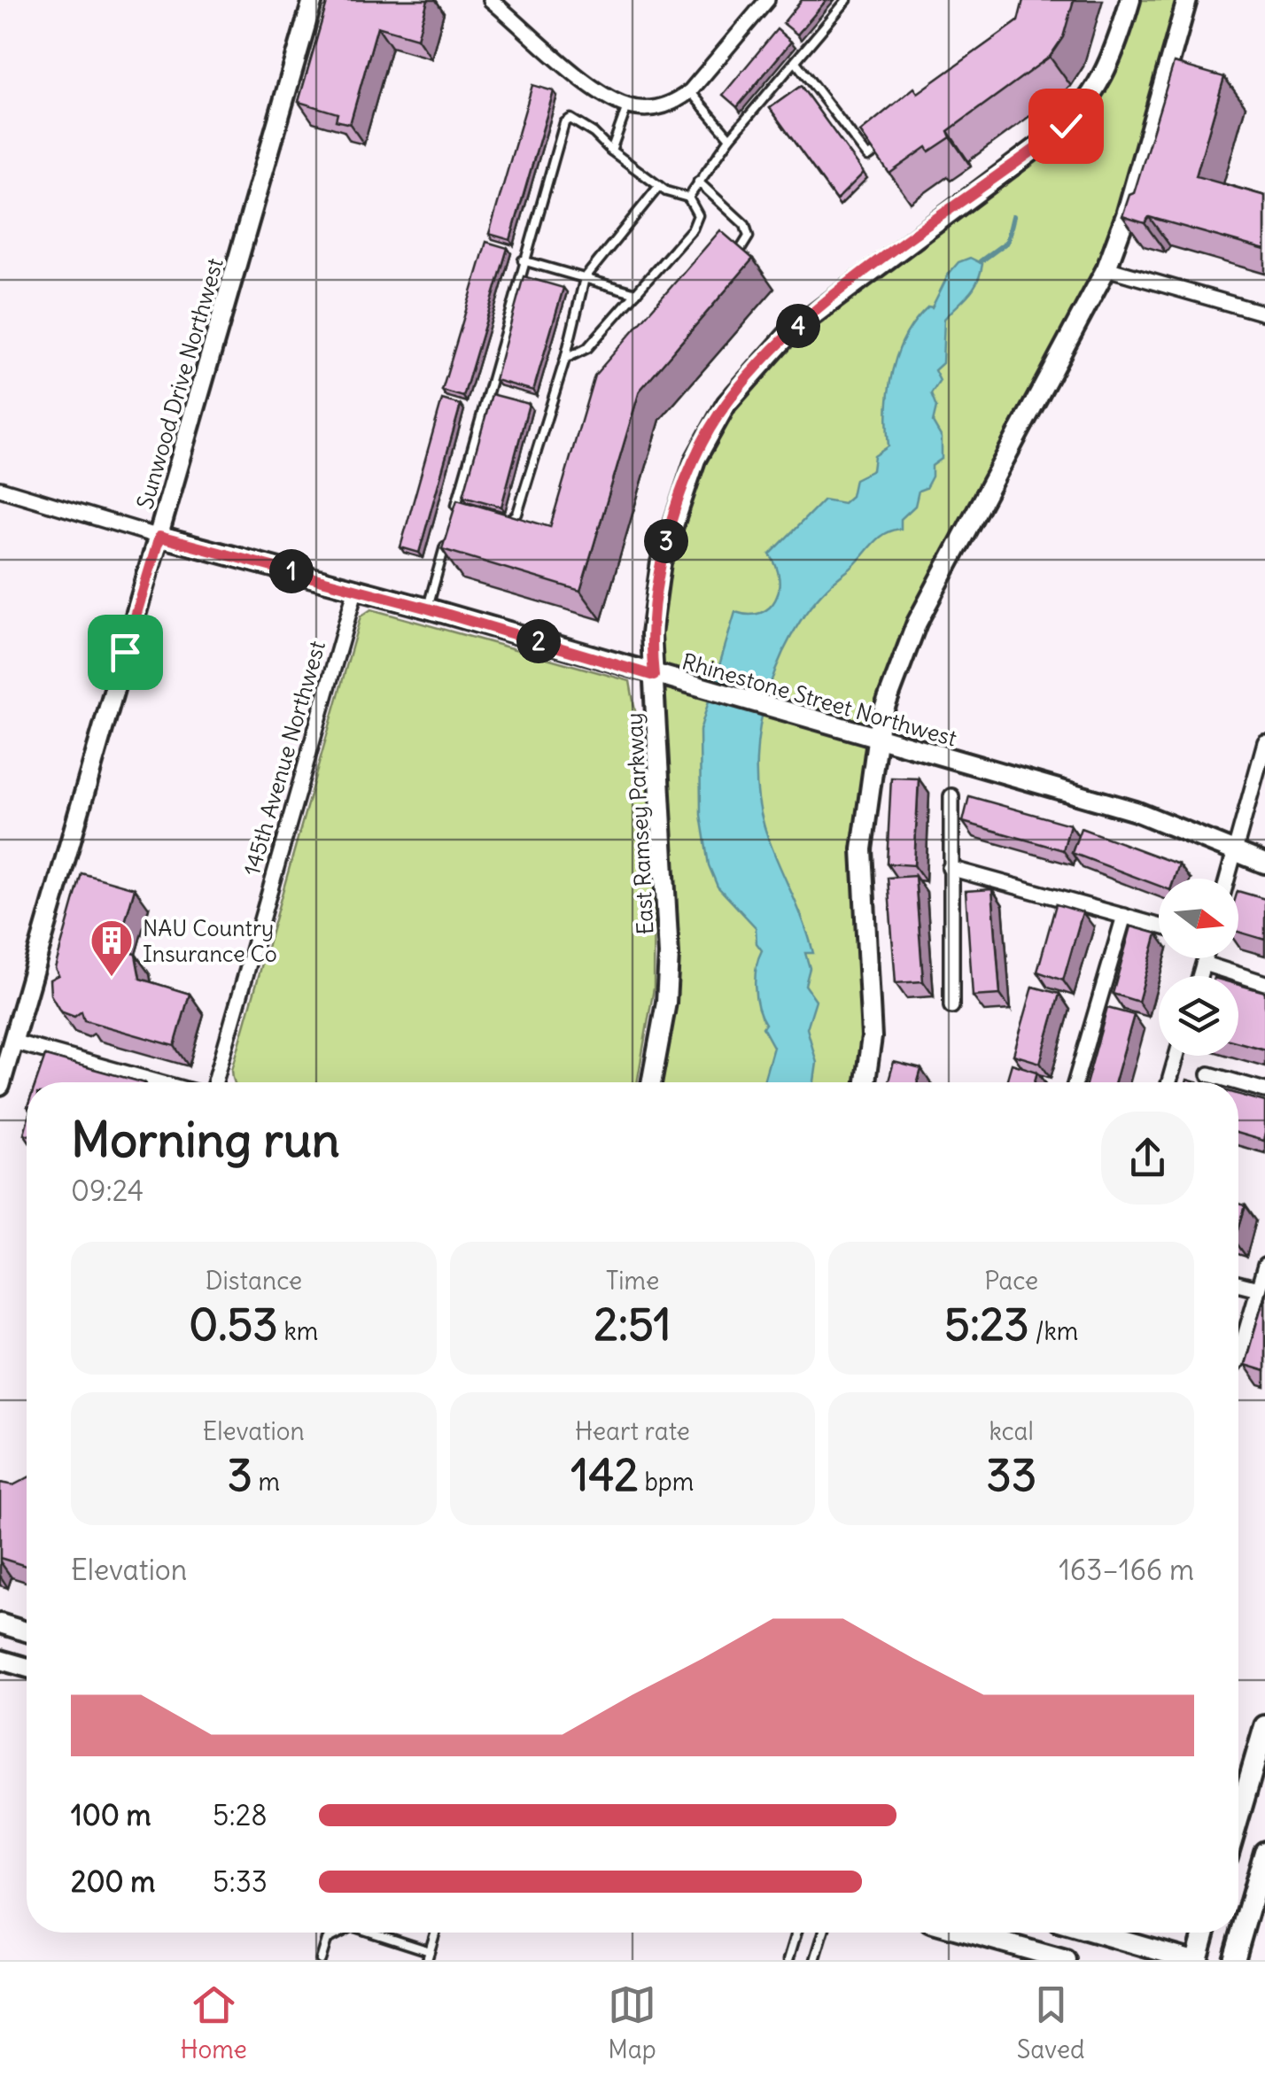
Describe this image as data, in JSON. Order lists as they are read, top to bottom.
{
  "streets": {
    "street": [
      "Sunwood Drive Northwest",
      "Rhinestone Street Northwest",
      "145th Avenue Northwest",
      "East Ramsey Parkway"
    ]
  },
  "crossings": [
    ["Sunwood Drive Northwest", "Rhinestone Street Northwest"],
    ["Rhinestone Street Northwest", "145th Avenue Northwest"],
    ["Rhinestone Street Northwest", "East Ramsey Parkway"]
  ],
  "places": {
    "building": ["NAU Country Insurance Co"]
  },
  "north": "right",
  "page": {
    "pins": [
      "4",
      "3",
      "1",
      "2"
    ],
    "heading": ["Morning run", "09:24"],
    "stats": [
      ["Distance", "0.53 km"],
      ["Time", "2:51"],
      ["Pace", "5:23 /km"],
      ["Elevation", "3 m"],
      ["Heart rate", "142 bpm"],
      ["kcal", "33"]
    ],
    "chart": ["Elevation", "163–166 m"],
    "list": [
      {
        "name": "100 m",
        "note": "5:28"
      },
      {
        "name": "200 m",
        "note": "5:33"
      }
    ],
    "tabs": ["Home", "Map", "Saved"]
  }
}
